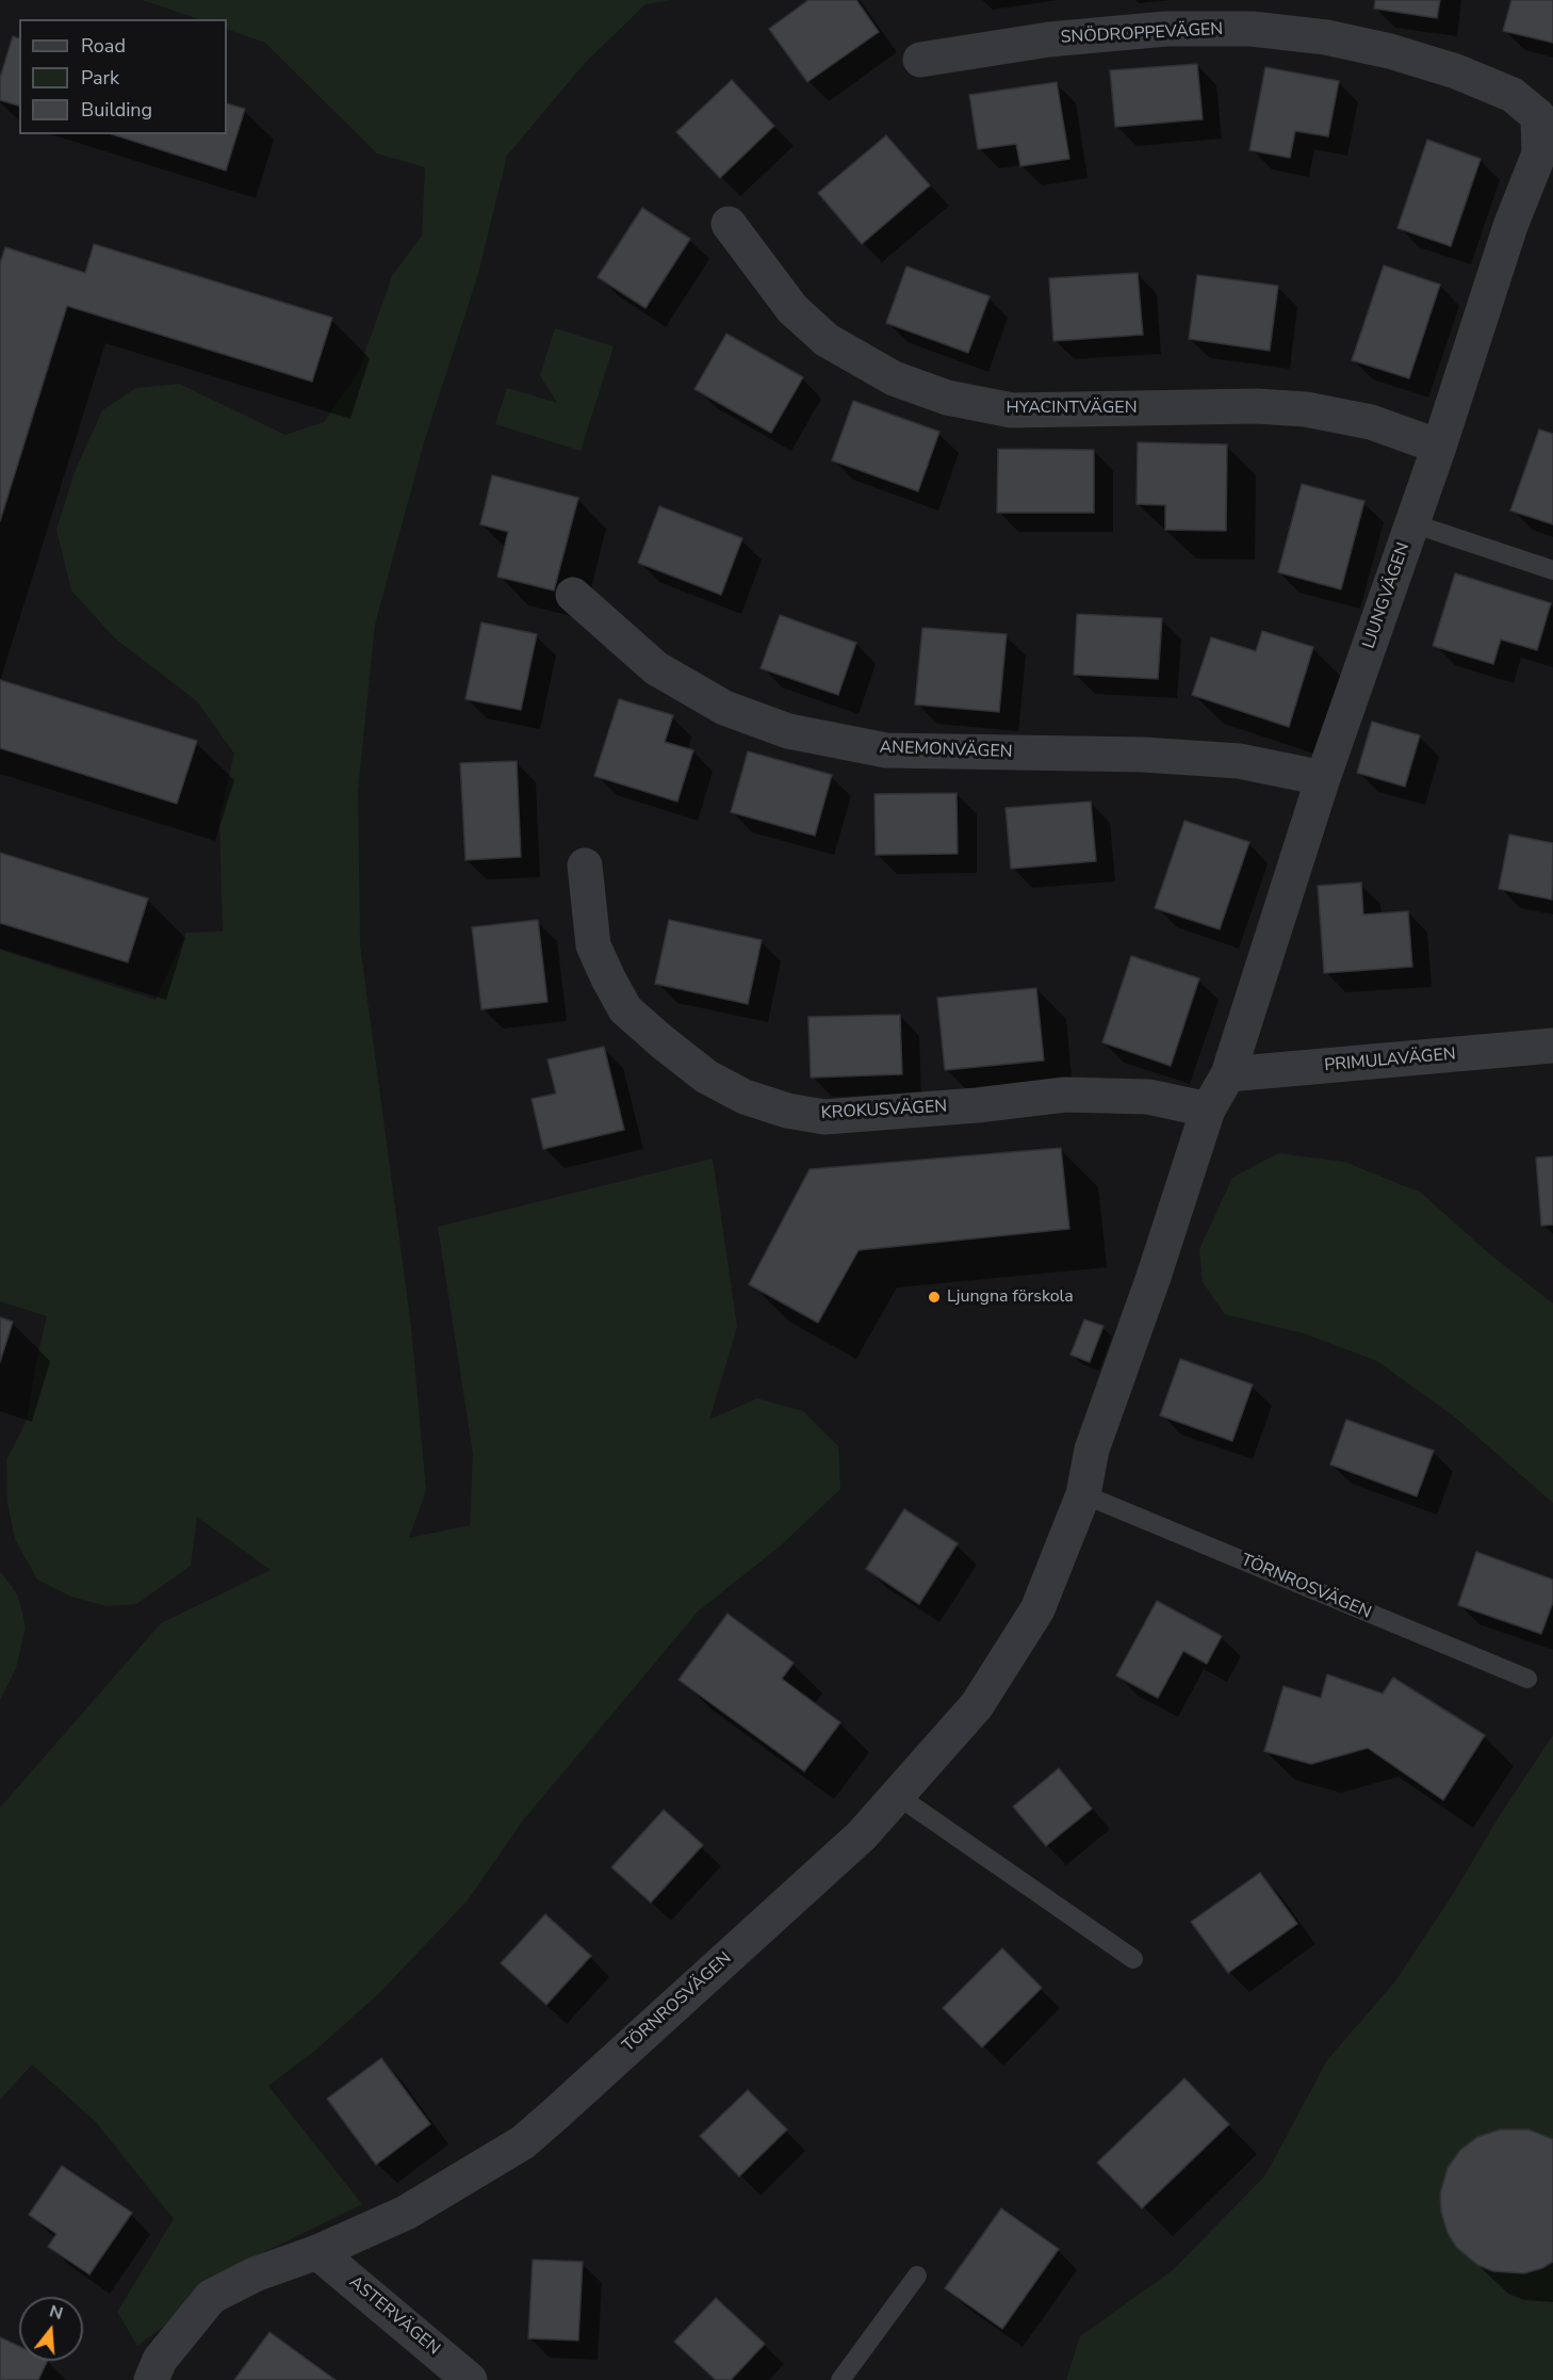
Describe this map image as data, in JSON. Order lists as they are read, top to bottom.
{
  "streets": {
    "street": [
      "SNÖDROPPEVÄGEN",
      "HYACINTVÄGEN",
      "LJUNGVÄGEN",
      "ANEMONVÄGEN",
      "PRIMULAVÄGEN",
      "KROKUSVÄGEN",
      "TÖRNROSVÄGEN",
      "ASTERVÄGEN"
    ]
  },
  "crossings": [
    ["SNÖDROPPEVÄGEN", "LJUNGVÄGEN"],
    ["HYACINTVÄGEN", "LJUNGVÄGEN"],
    ["LJUNGVÄGEN", "ANEMONVÄGEN"],
    ["LJUNGVÄGEN", "PRIMULAVÄGEN"],
    ["LJUNGVÄGEN", "TÖRNROSVÄGEN"],
    ["PRIMULAVÄGEN", "TÖRNROSVÄGEN"],
    ["KROKUSVÄGEN", "TÖRNROSVÄGEN"],
    ["TÖRNROSVÄGEN", "ASTERVÄGEN"]
  ],
  "places": ["Ljungna förskola"],
  "legend": ["Road", "Park", "Building"],
  "north": "top"
}
